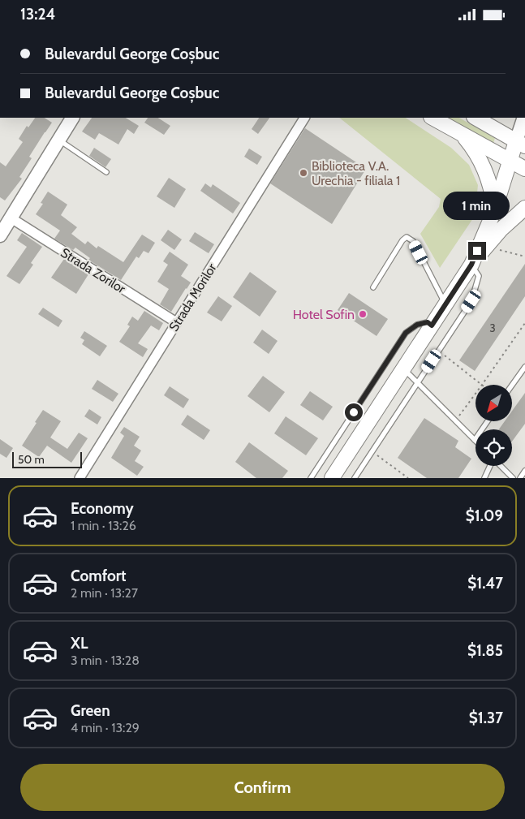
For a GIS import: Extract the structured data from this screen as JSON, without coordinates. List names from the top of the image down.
{
  "streets": {
    "street": ["Strada Zorilor", "Strada Morilor"]
  },
  "crossings": [
    ["Strada Zorilor", "Strada Morilor"]
  ],
  "places": ["Biblioteca V.A. Urechia - filiala 1", "Hotel Sofin"],
  "house_numbers": ["3"],
  "scale_bar": "50 m",
  "north": "bottom left",
  "page": {
    "status": "13:24",
    "banner": ["Bulevardul George Coșbuc", "Bulevardul George Coșbuc"],
    "bubble": "1 min",
    "scale": "50 m",
    "list": [
      {
        "name": "Economy",
        "note": "1 min · 13:26",
        "value": "$1.09"
      },
      {
        "name": "Comfort",
        "note": "2 min · 13:27",
        "value": "$1.47"
      },
      {
        "name": "XL",
        "note": "3 min · 13:28",
        "value": "$1.85"
      },
      {
        "name": "Green",
        "note": "4 min · 13:29",
        "value": "$1.37"
      }
    ],
    "buttons": "Confirm"
  }
}
